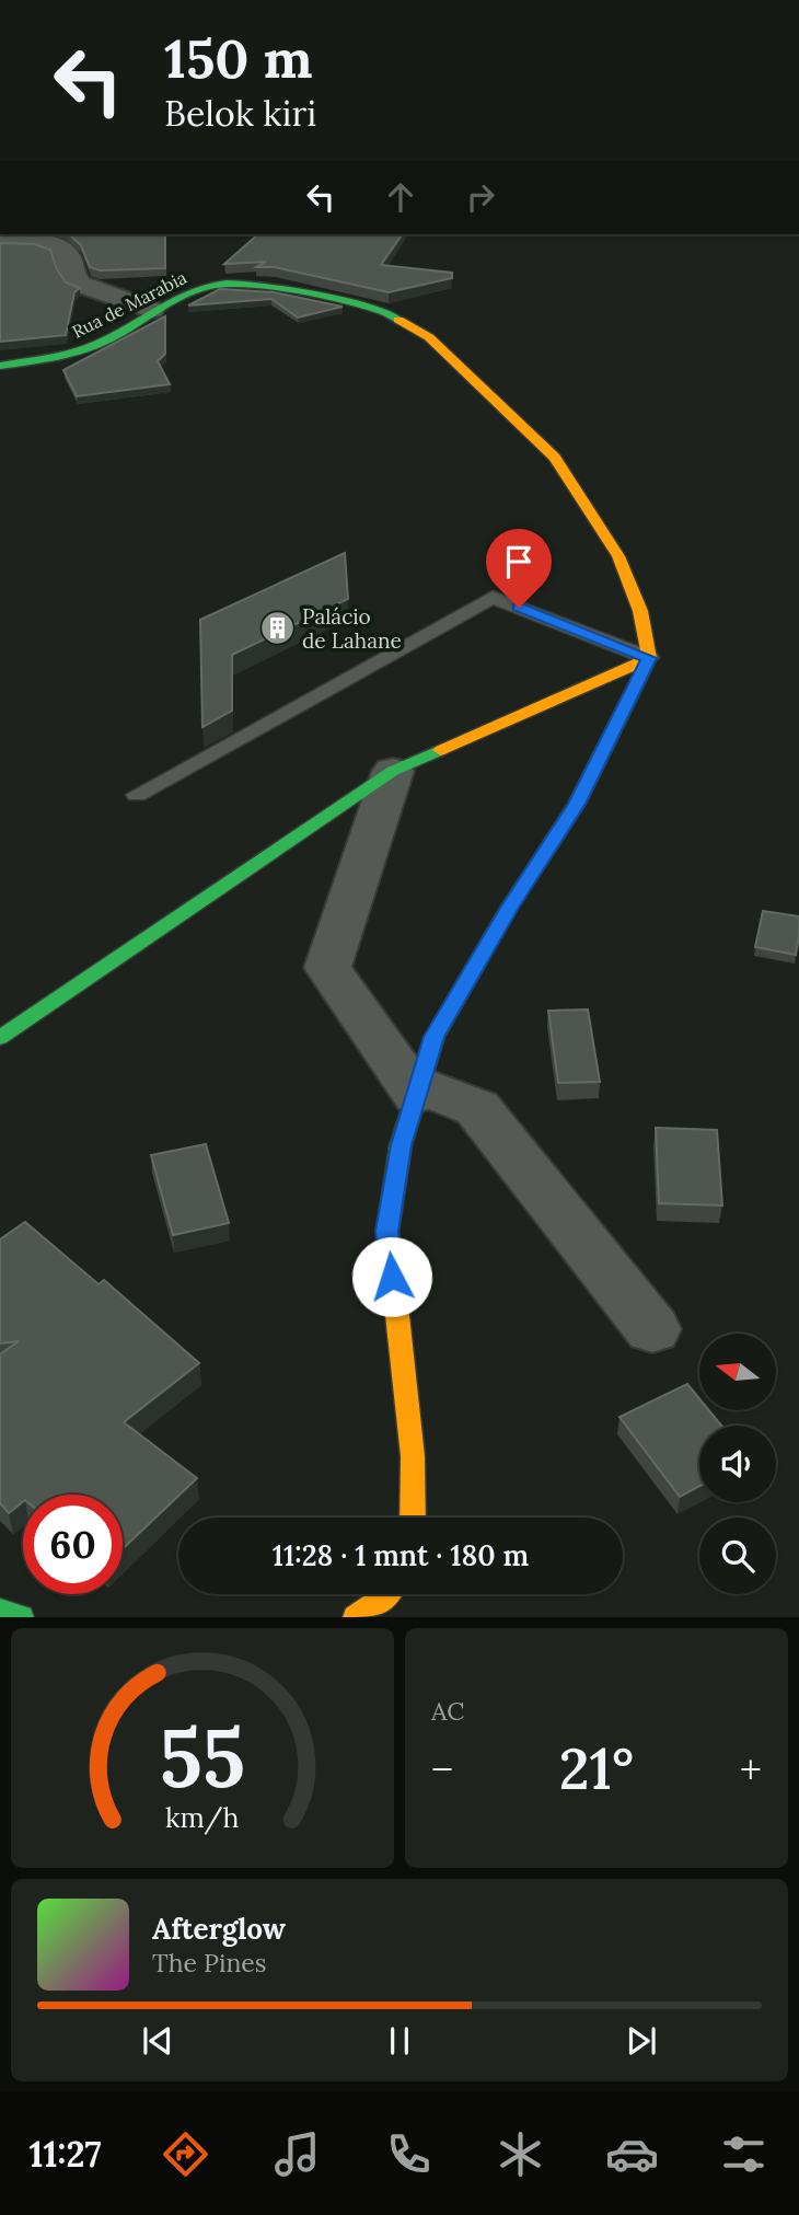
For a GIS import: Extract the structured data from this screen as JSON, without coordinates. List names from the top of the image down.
{
  "streets": {
    "main road": ["Rua de Marabia"]
  },
  "places": {
    "building": ["Palácio de Lahane"]
  },
  "north": "left",
  "page": {
    "turn": ["150 m", "Belok kiri"],
    "limit": "60",
    "trip": "11:28 · 1 mnt · 180 m",
    "tile": "AC",
    "heat": ["−", "21°", "+"],
    "song": ["Afterglow", "The Pines"],
    "tabs": "11:27",
    "gauge": ["55", "km/h"]
  }
}
